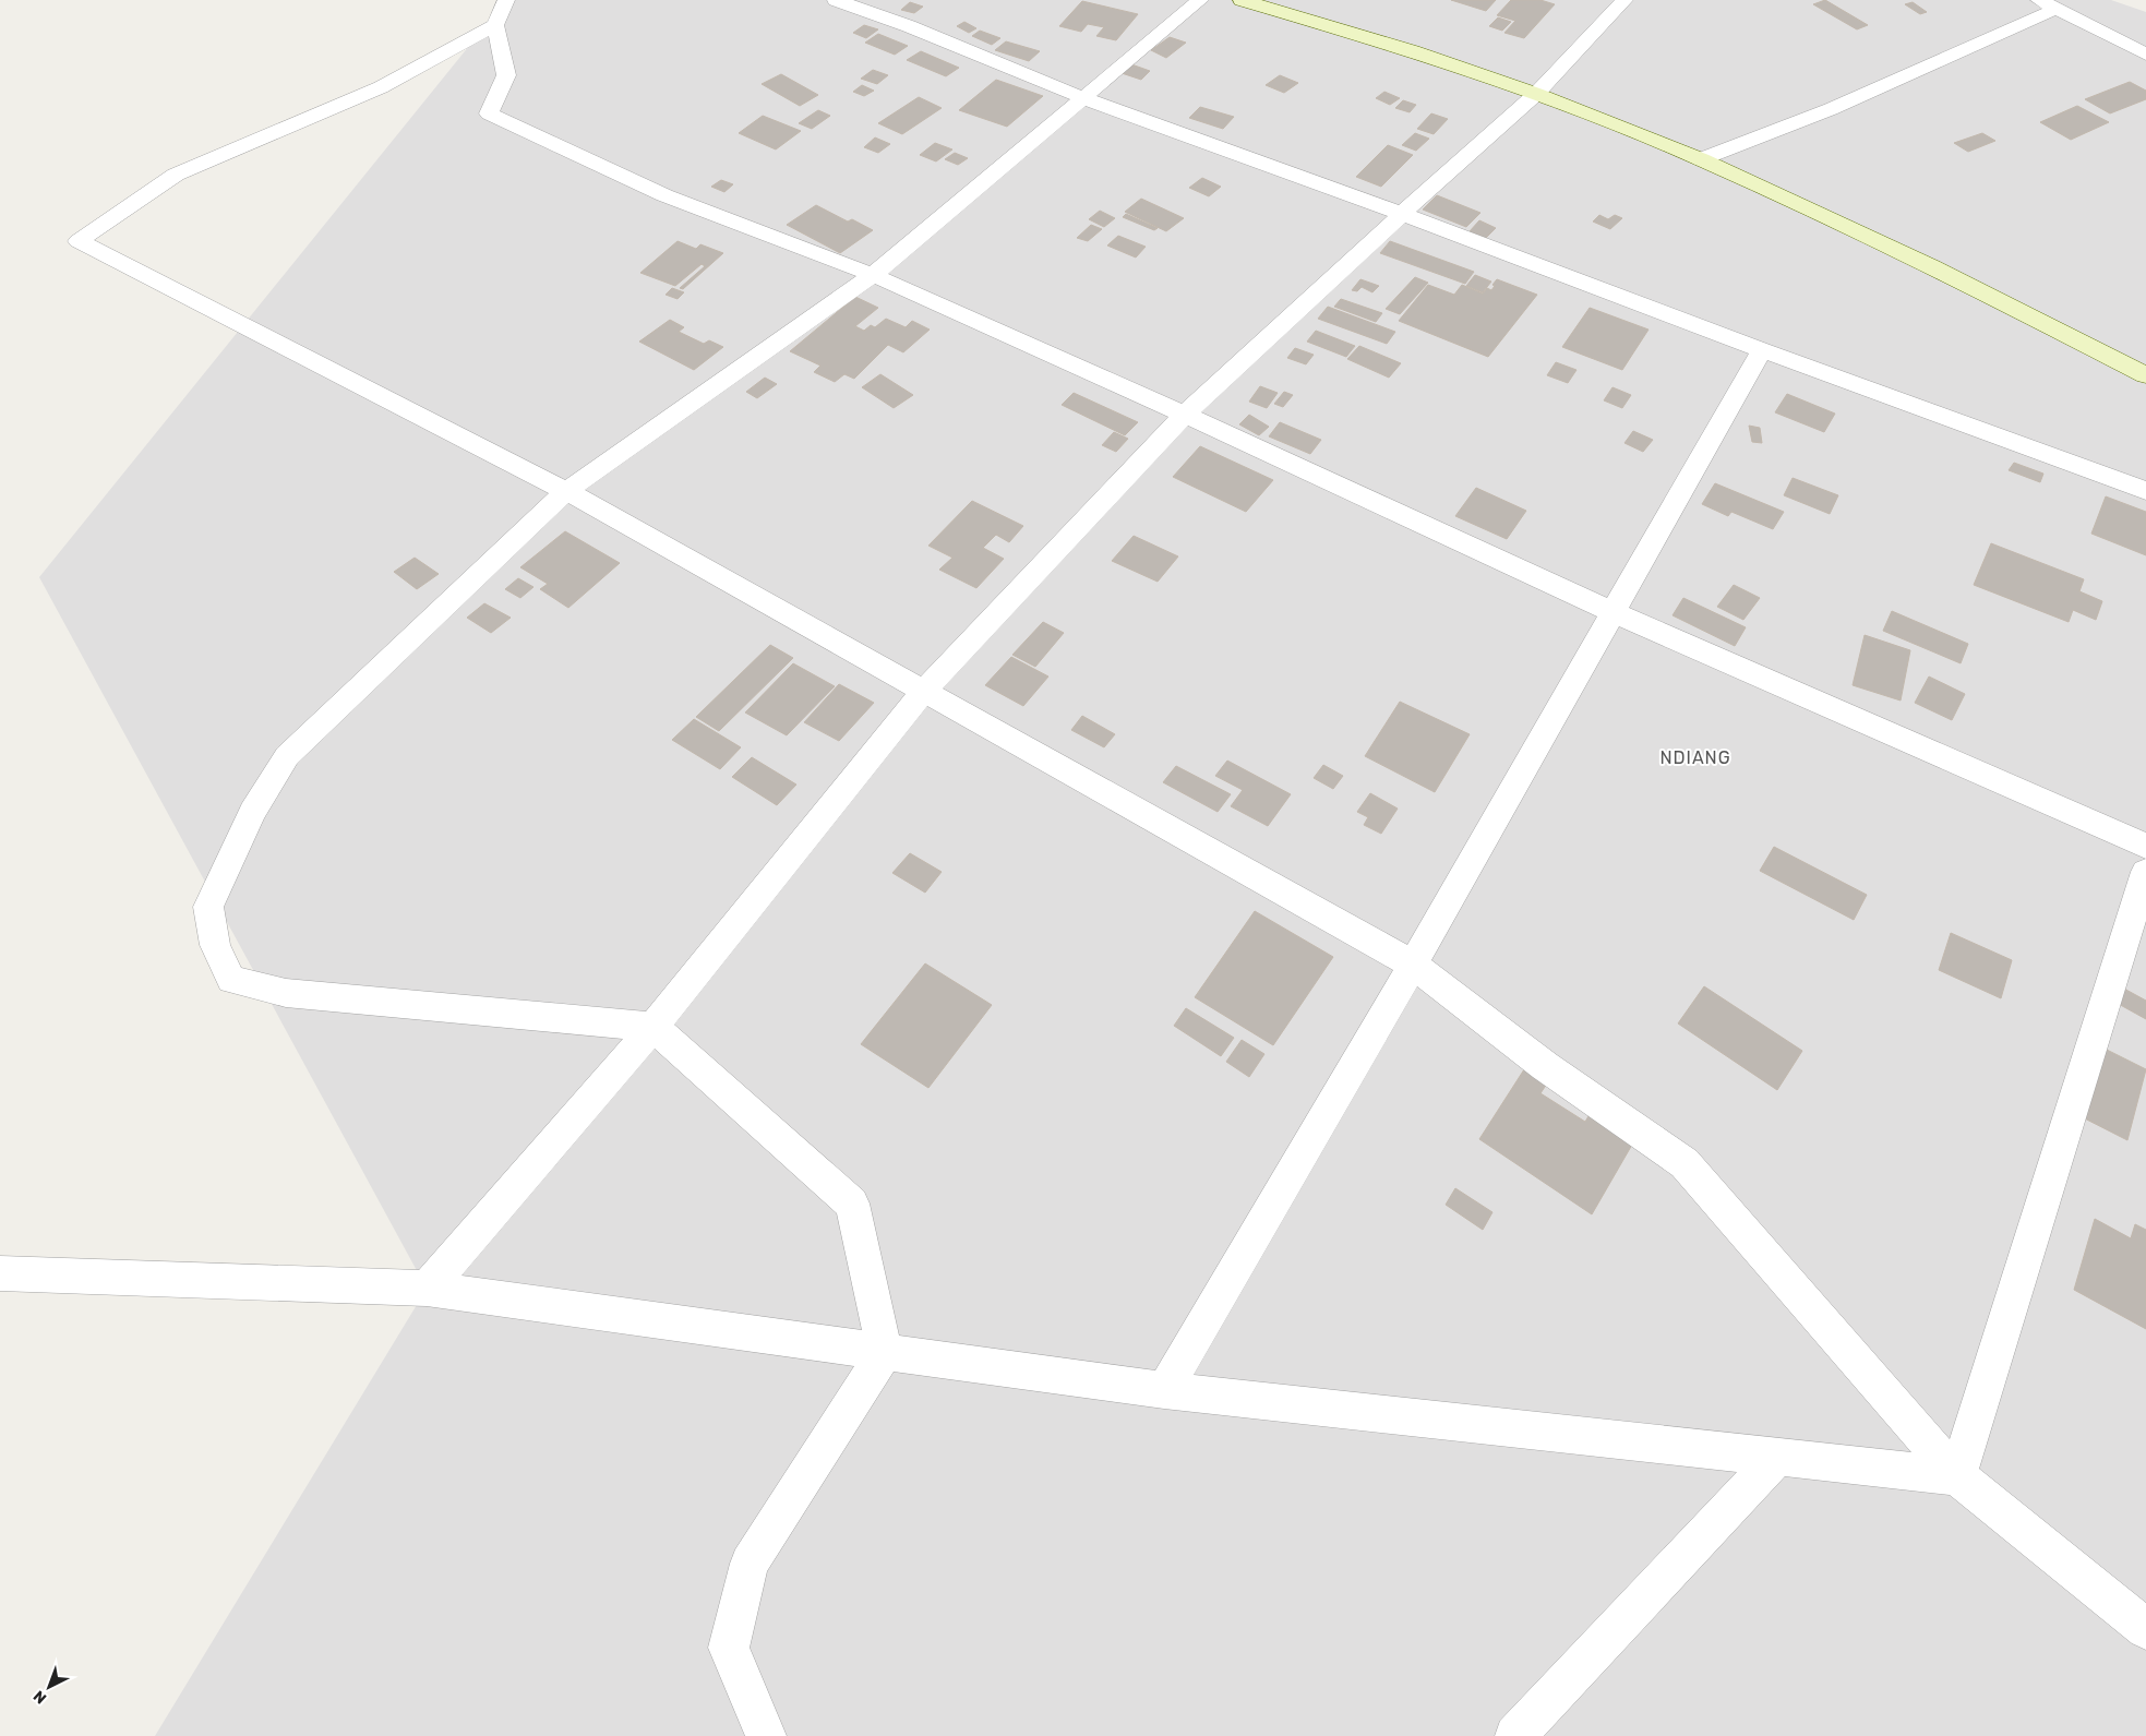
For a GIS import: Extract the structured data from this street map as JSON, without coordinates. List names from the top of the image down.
{
  "districts": ["NDIANG"],
  "north": "bottom left"
}
